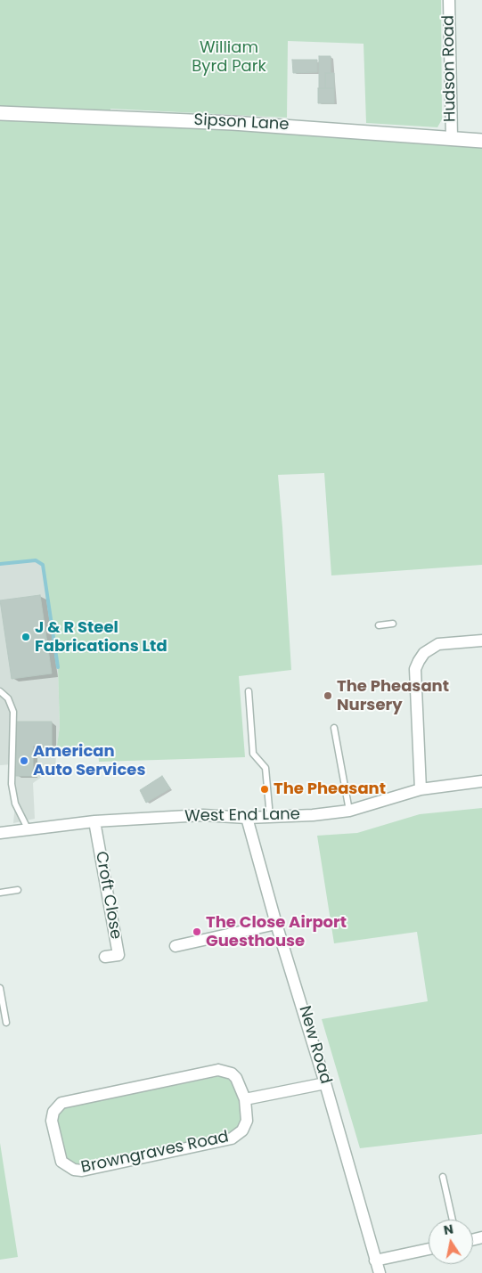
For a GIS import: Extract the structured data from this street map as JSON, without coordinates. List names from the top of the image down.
{
  "streets": {
    "street": [
      "Hudson Road",
      "Sipson Lane",
      "West End Lane",
      "Croft Close",
      "New Road",
      "Browngraves Road"
    ]
  },
  "crossings": [
    ["Hudson Road", "Sipson Lane"],
    ["West End Lane", "Croft Close"],
    ["West End Lane", "New Road"]
  ],
  "parks": ["William Byrd Park"],
  "places": [
    "J & R Steel Fabrications Ltd",
    "The Pheasant Nursery",
    "American Auto Services",
    "The Pheasant",
    "The Close Airport Guesthouse"
  ],
  "north": "top"
}
